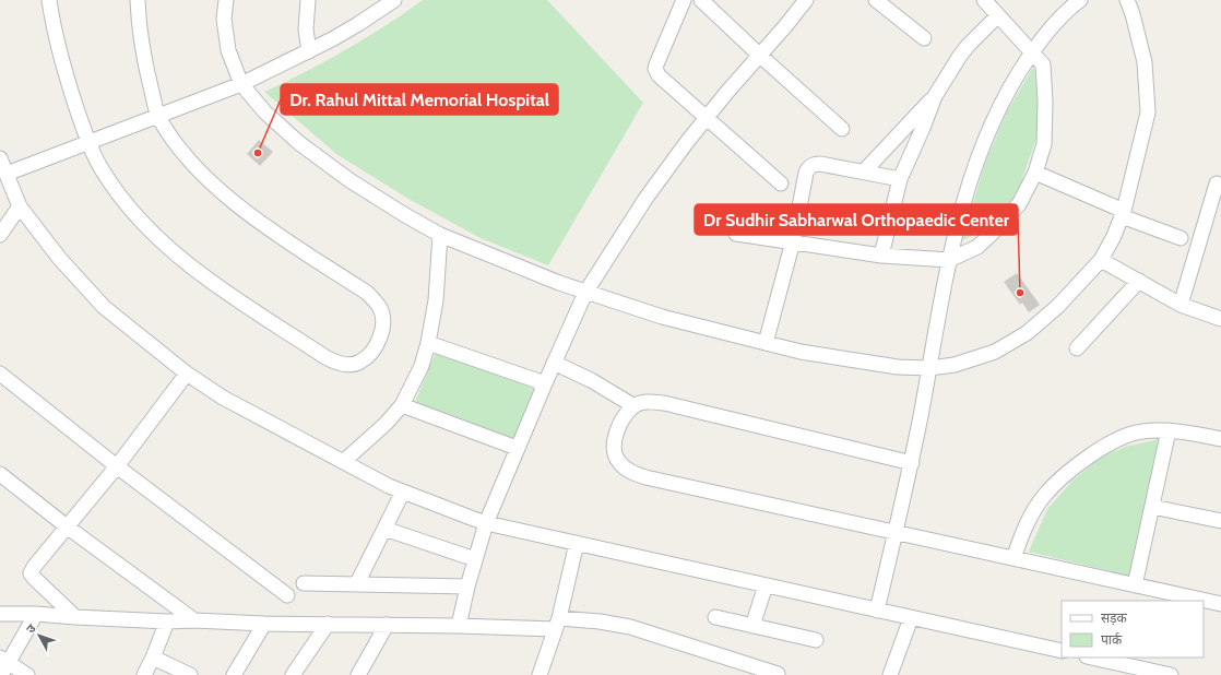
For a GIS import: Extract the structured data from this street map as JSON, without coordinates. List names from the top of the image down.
{
  "places": ["Dr. Rahul Mittal Memorial Hospital", "Dr Sudhir Sabharwal Orthopaedic Center"],
  "legend": ["सड़क", "पार्क"],
  "north": "top left"
}
